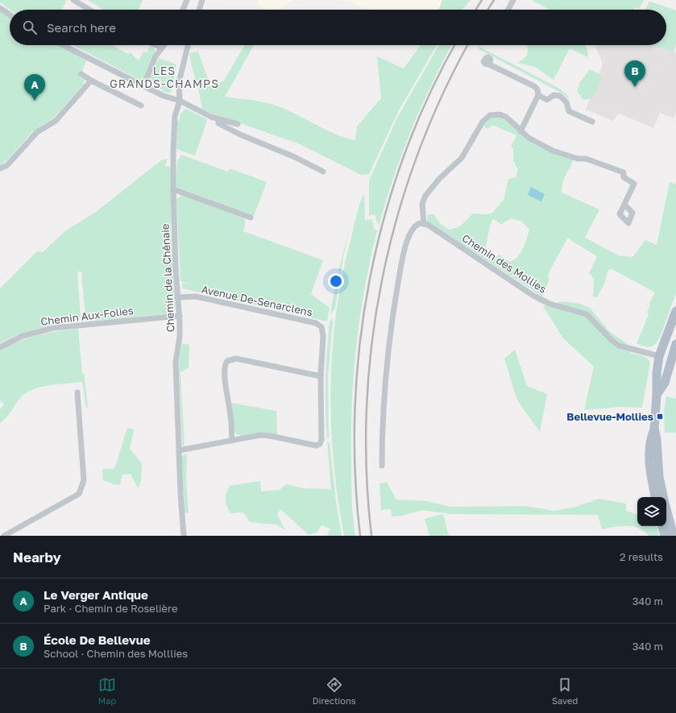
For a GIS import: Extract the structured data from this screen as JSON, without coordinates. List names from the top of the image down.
{
  "streets": {
    "street": [
      "Chemin des Mollies",
      "Chemin de la Chênaie",
      "Avenue De-Senarclens",
      "Chemin Aux-Folies"
    ]
  },
  "crossings": [
    ["Chemin de la Chênaie", "Avenue De-Senarclens"],
    ["Chemin de la Chênaie", "Chemin Aux-Folies"]
  ],
  "districts": ["LES GRANDS-CHAMPS"],
  "places": {
    "transit": ["Bellevue-Mollies"]
  },
  "page": {
    "search": "Search here",
    "pins": ["B", "A"],
    "heading": ["Nearby", "2 results"],
    "list": [
      {
        "mark": "A",
        "name": "Le Verger Antique",
        "note": "Park · Chemin de Roselière",
        "value": "340 m"
      },
      {
        "mark": "B",
        "name": "École De Bellevue",
        "note": "School · Chemin des Molllies",
        "value": "340 m"
      }
    ],
    "nav": ["Map", "Directions", "Saved"]
  }
}
